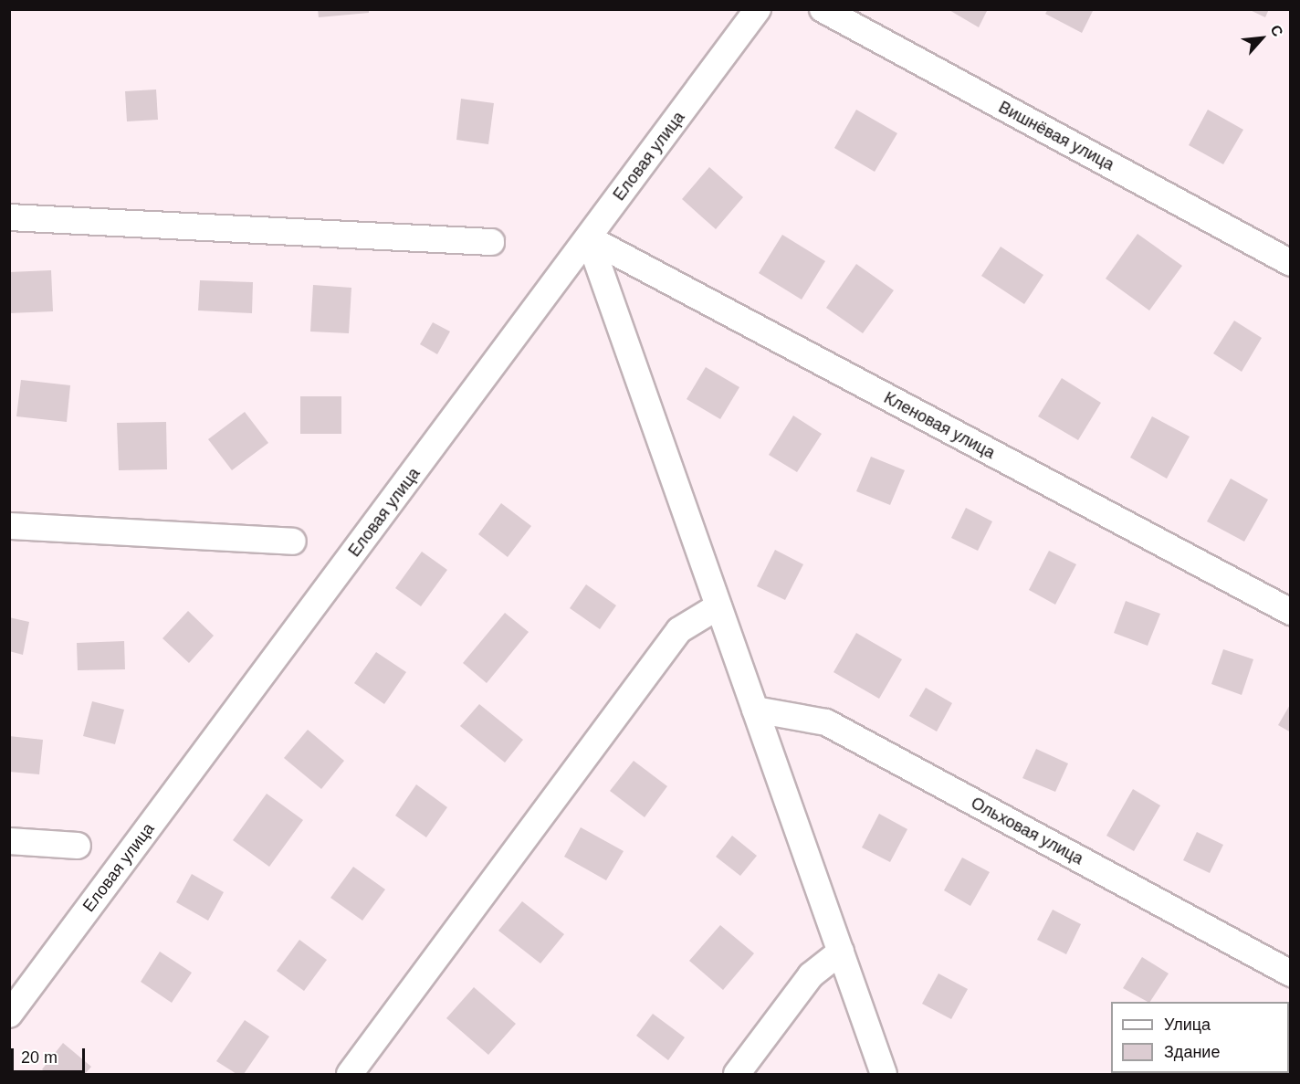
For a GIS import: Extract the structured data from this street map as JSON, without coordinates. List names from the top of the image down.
{
  "streets": {
    "street": [
      "Вишнёвая улица",
      "Еловая улица",
      "Кленовая улица",
      "Ольховая улица"
    ]
  },
  "crossings": [
    ["Еловая улица", "Кленовая улица"]
  ],
  "legend": ["Улица", "Здание"],
  "scale_bar": "20 m",
  "north": "top right"
}
